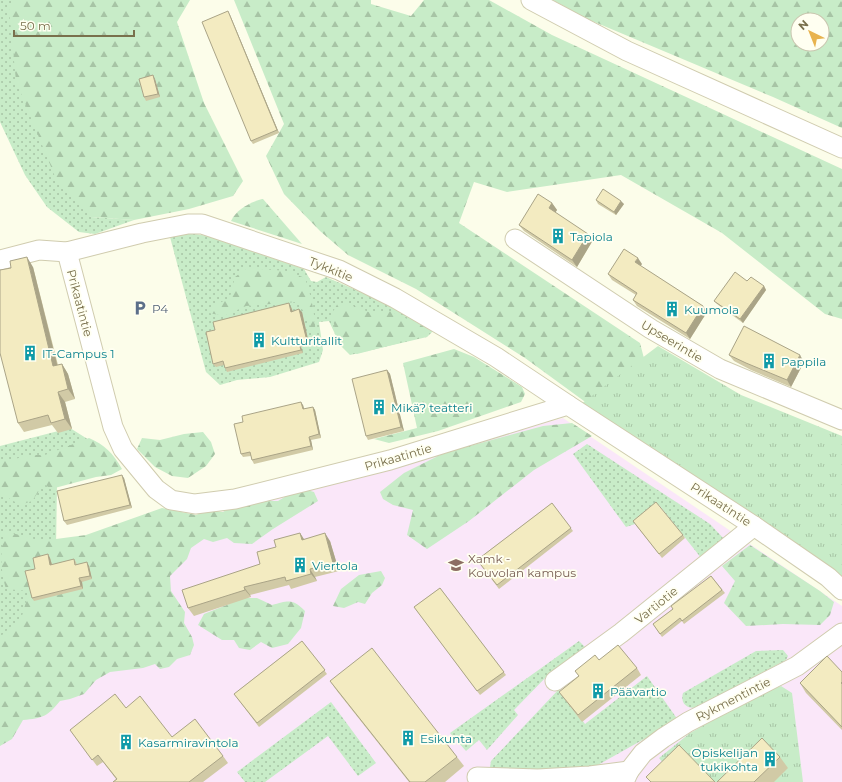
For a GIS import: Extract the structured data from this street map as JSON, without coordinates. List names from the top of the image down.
{
  "streets": {
    "street": [
      "Tykkitie",
      "Prikaatintie",
      "Upseerintie",
      "Vartiotie",
      "Rykmentintie"
    ]
  },
  "crossings": [
    ["Tykkitie", "Prikaatintie"],
    ["Prikaatintie", "Vartiotie"]
  ],
  "places": {
    "building": [
      "Tapiola",
      "Kuumola",
      "Kultturitallit",
      "IT-Campus 1",
      "Pappila",
      "Mikä? teatteri",
      "Viertola",
      "Päävartio",
      "Esikunta",
      "Kasarmiravintola",
      "Opiskelijan tukikohta"
    ],
    "parking": ["P4"],
    "school or university": ["Xamk - Kouvolan kampus"]
  },
  "scale_bar": "50 m",
  "north": "top left"
}
